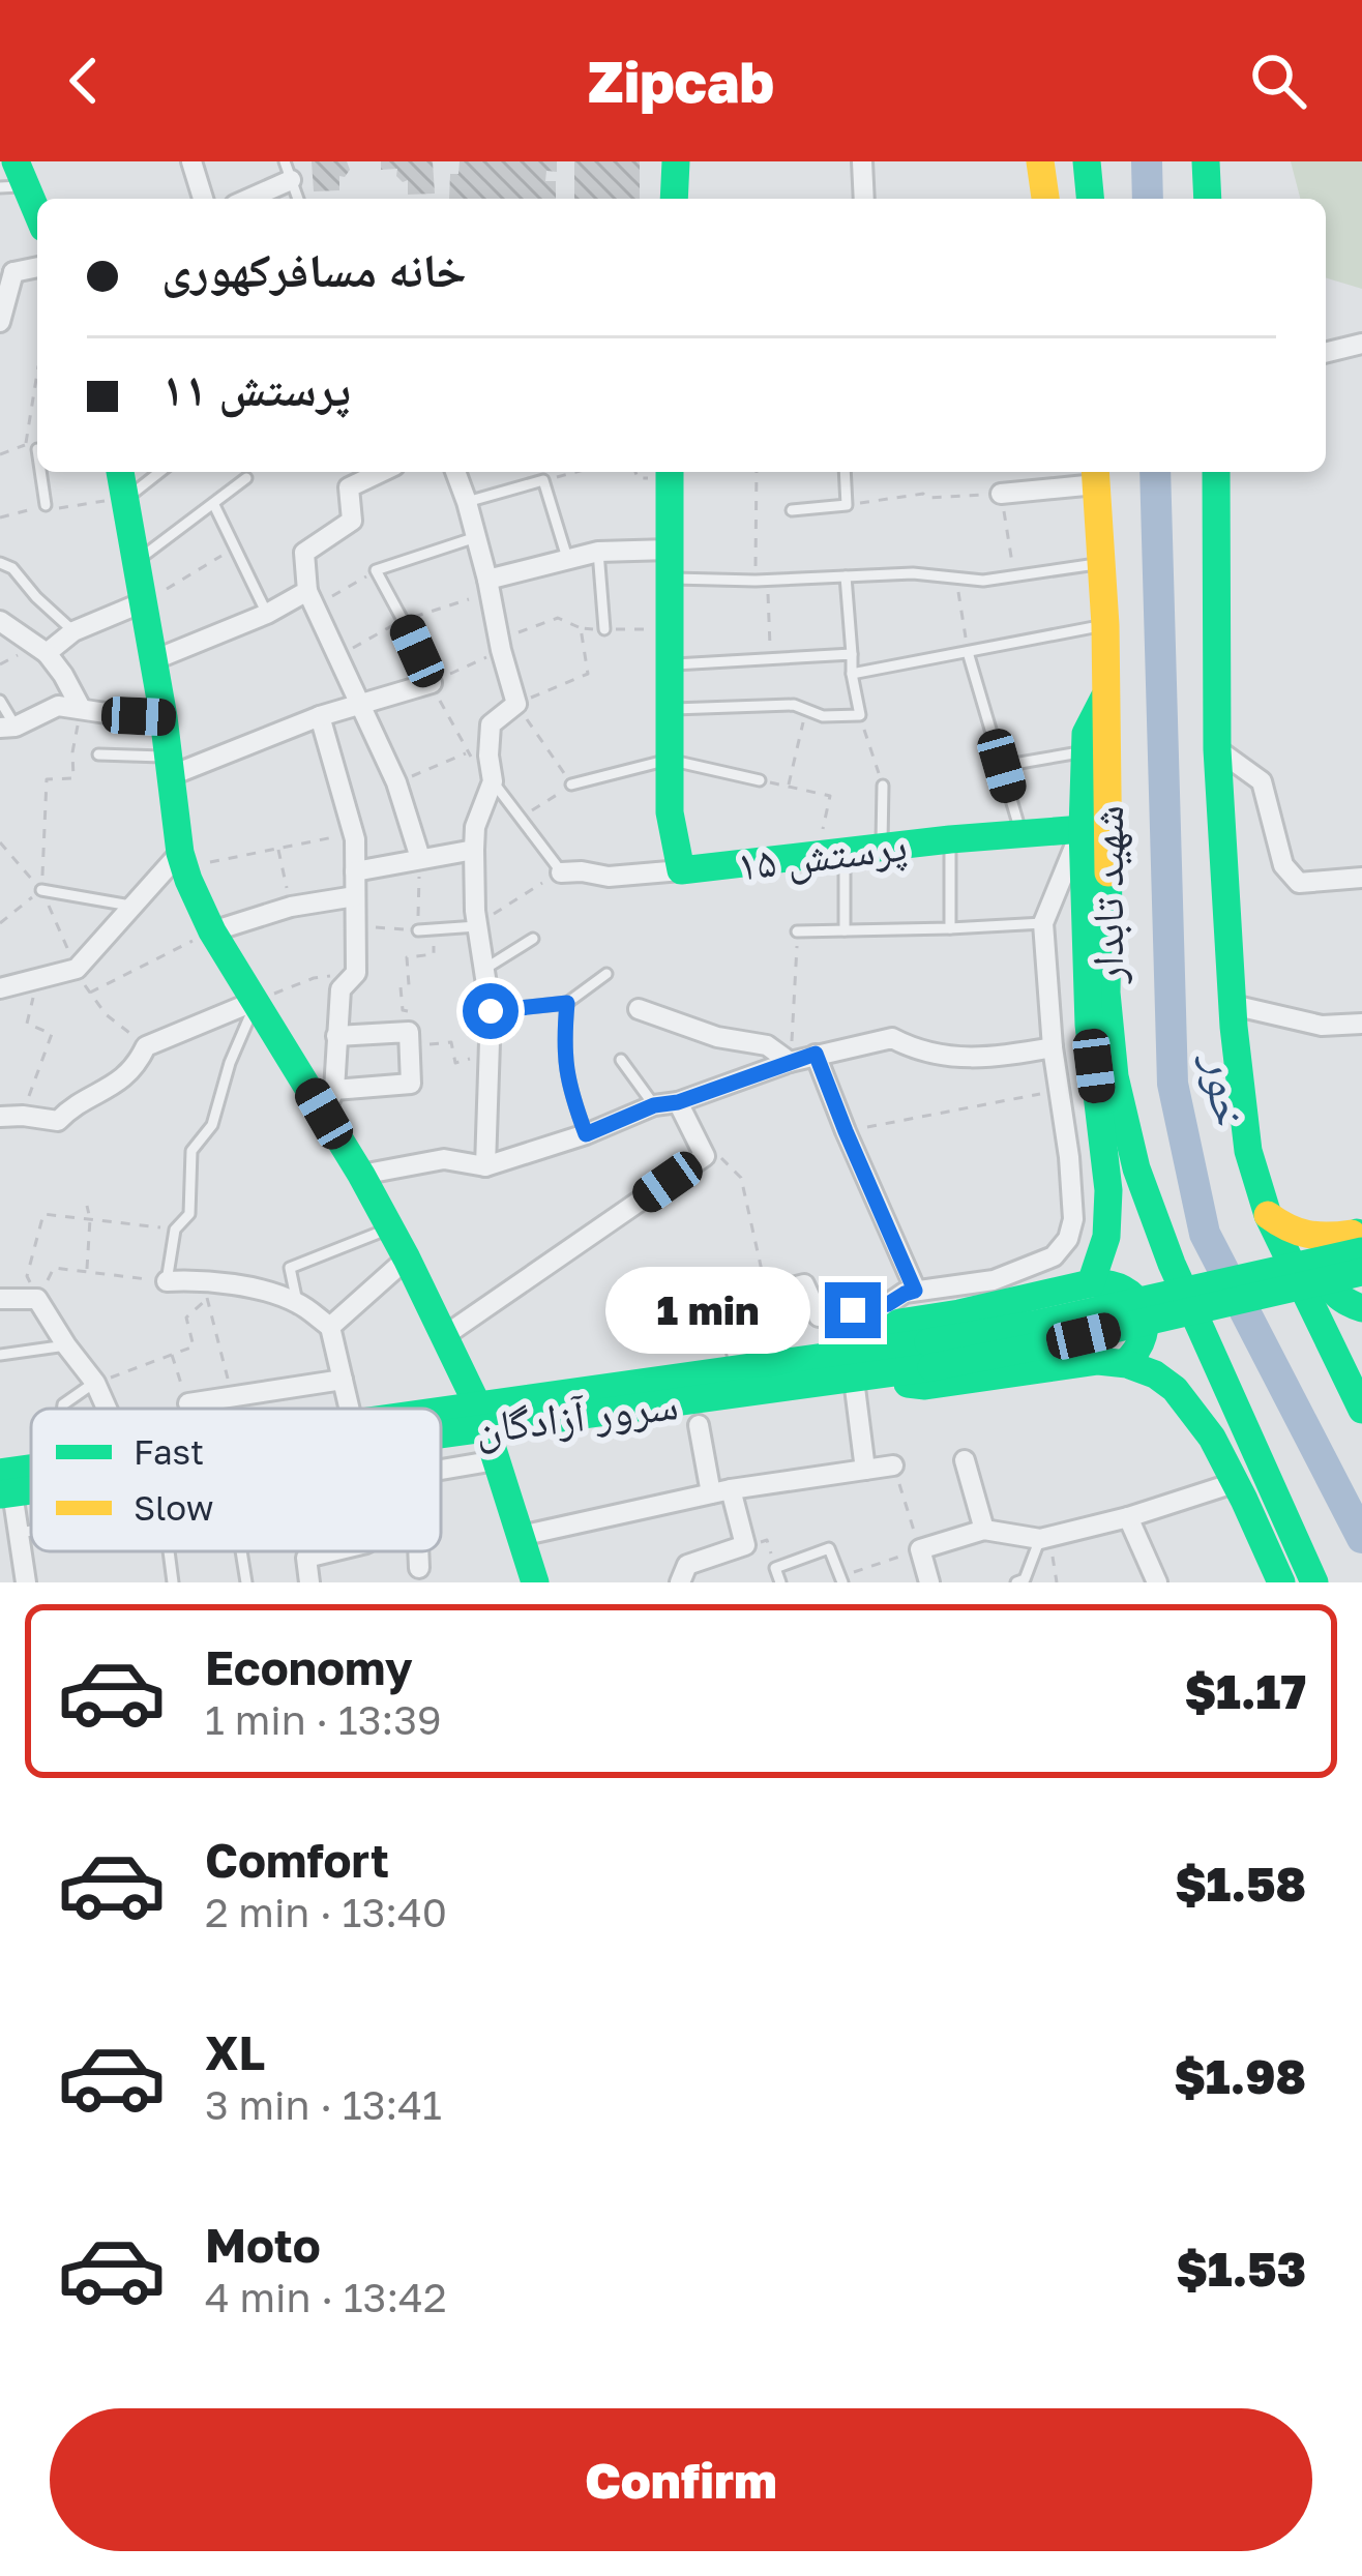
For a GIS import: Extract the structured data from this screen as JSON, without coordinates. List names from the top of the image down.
{
  "streets": {
    "main road": ["پرستش ۱۵", "شهید تابدار", "سرور آزادگان"]
  },
  "water": ["خور"],
  "legend": ["Fast", "Slow"],
  "page": {
    "header": "Zipcab",
    "banner": ["خانه مسافرکهوری", "پرستش ۱۱"],
    "bubble": "1 min",
    "list": [
      {
        "name": "Economy",
        "note": "1 min · 13:39",
        "value": "$1.17"
      },
      {
        "name": "Comfort",
        "note": "2 min · 13:40",
        "value": "$1.58"
      },
      {
        "name": "XL",
        "note": "3 min · 13:41",
        "value": "$1.98"
      },
      {
        "name": "Moto",
        "note": "4 min · 13:42",
        "value": "$1.53"
      }
    ],
    "buttons": "Confirm"
  }
}
